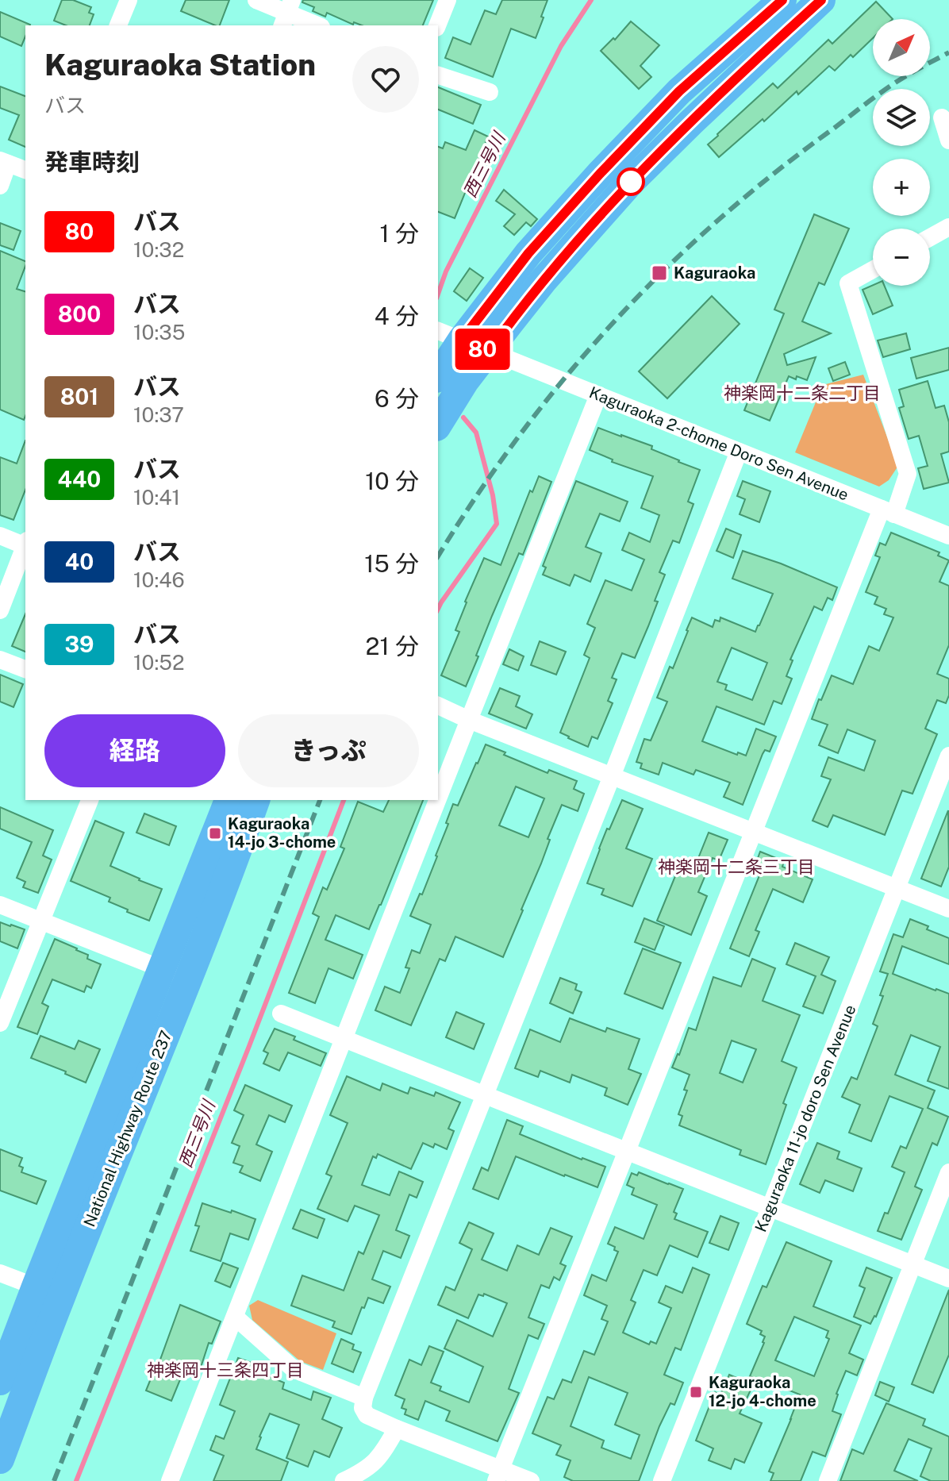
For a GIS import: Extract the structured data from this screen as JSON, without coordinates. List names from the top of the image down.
{
  "streets": {
    "highway": ["National Highway Route 237"],
    "street": ["Kaguraoka 2-chome Doro Sen Avenue", "Kaguraoka 11-jo doro Sen Avenue"]
  },
  "districts": ["神楽岡十二条二丁目", "神楽岡十二条三丁目", "神楽岡十三条四丁目"],
  "water": ["西三号川"],
  "places": {
    "transit": ["Kaguraoka", "Kaguraoka 14-jo 3-chome", "Kaguraoka 12-jo 4-chome"]
  },
  "lines": ["bus line 80"],
  "north": "top right",
  "page": {
    "on_map": "80",
    "map_buttons": ["+", "−"],
    "heading": [
      ["Kaguraoka Station", "バス"],
      "発車時刻"
    ],
    "list": [
      {
        "mark": "80",
        "name": "バス",
        "note": "10:32",
        "value": "1 分"
      },
      {
        "mark": "800",
        "name": "バス",
        "note": "10:35",
        "value": "4 分"
      },
      {
        "mark": "801",
        "name": "バス",
        "note": "10:37",
        "value": "6 分"
      },
      {
        "mark": "440",
        "name": "バス",
        "note": "10:41",
        "value": "10 分"
      },
      {
        "mark": "40",
        "name": "バス",
        "note": "10:46",
        "value": "15 分"
      },
      {
        "mark": "39",
        "name": "バス",
        "note": "10:52",
        "value": "21 分"
      }
    ],
    "buttons": ["経路", "きっぷ"]
  }
}
